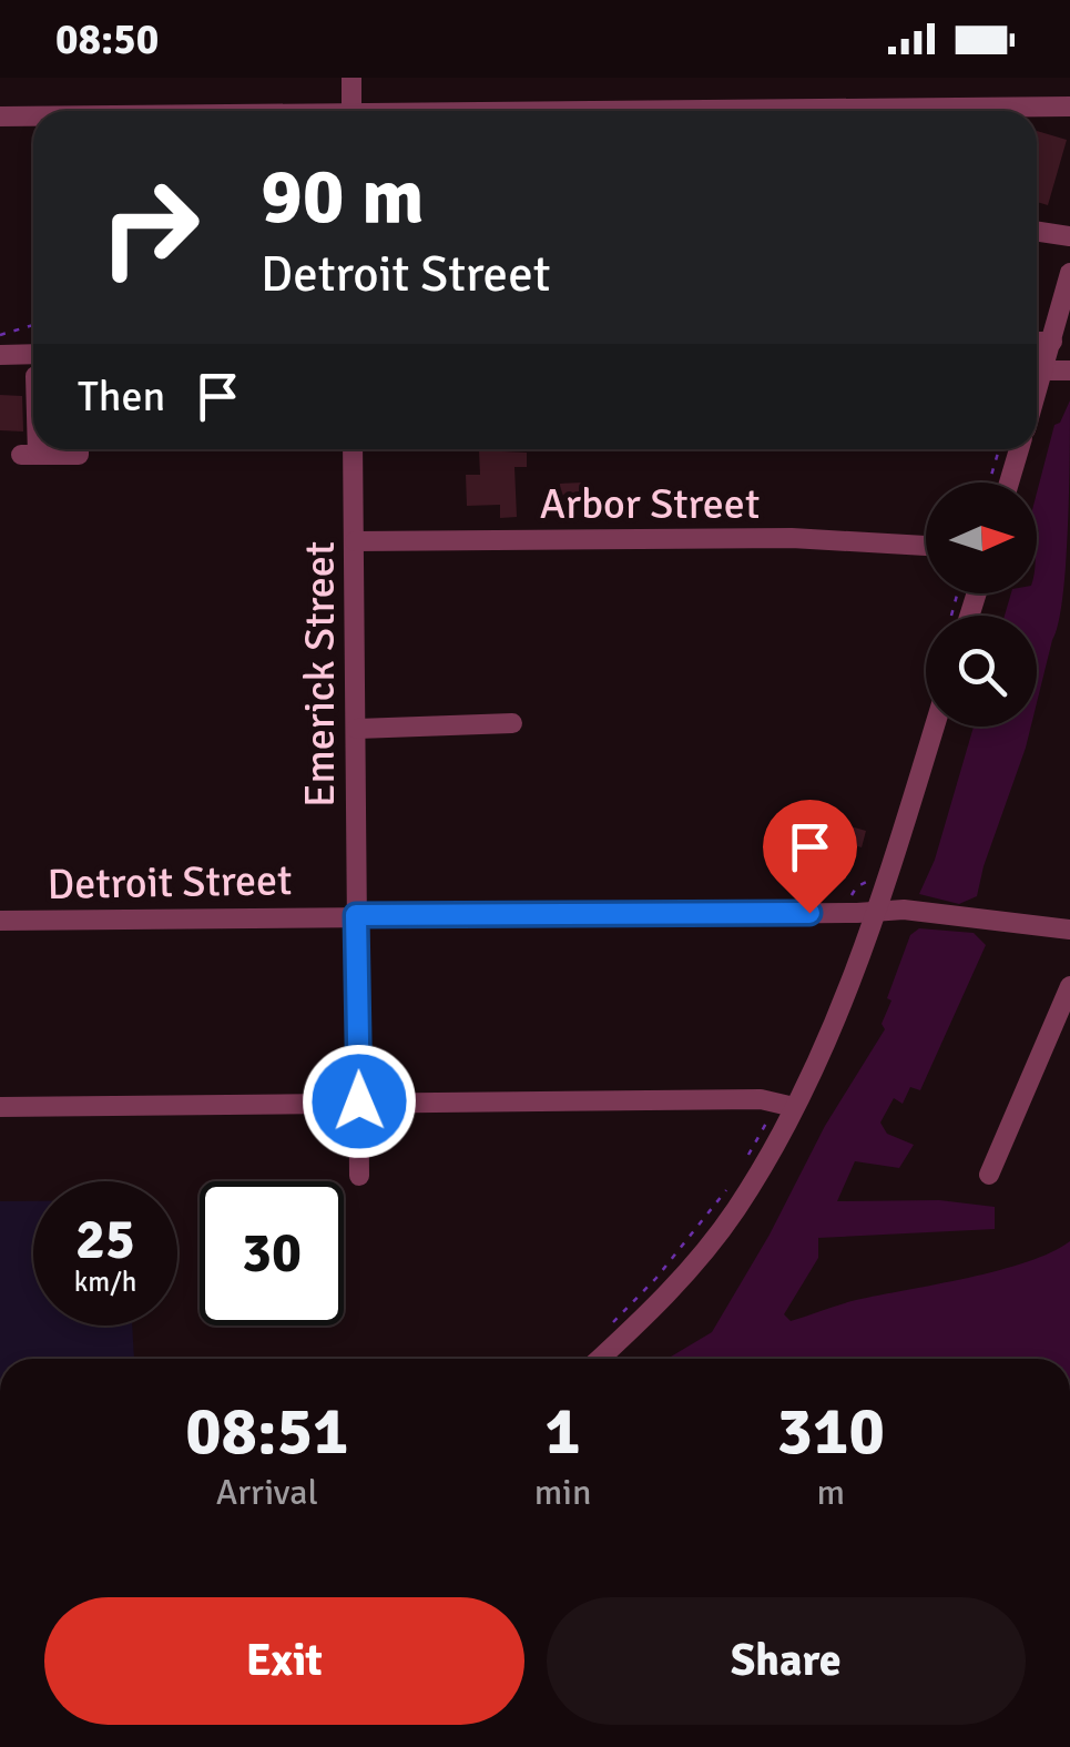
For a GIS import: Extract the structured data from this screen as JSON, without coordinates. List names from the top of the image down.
{
  "streets": {
    "street": ["Arbor Street", "Emerick Street", "Detroit Street"]
  },
  "crossings": [
    ["Arbor Street", "Emerick Street"],
    ["Emerick Street", "Detroit Street"]
  ],
  "north": "right",
  "page": {
    "status": "08:50",
    "turn": ["90 m", "Detroit Street"],
    "then": "Then",
    "speed": "25 km/h",
    "limit": "30",
    "eta": [
      "08:51",
      "Arrival",
      "1",
      "min",
      "310",
      "m"
    ],
    "buttons": ["Exit", "Share"]
  }
}
